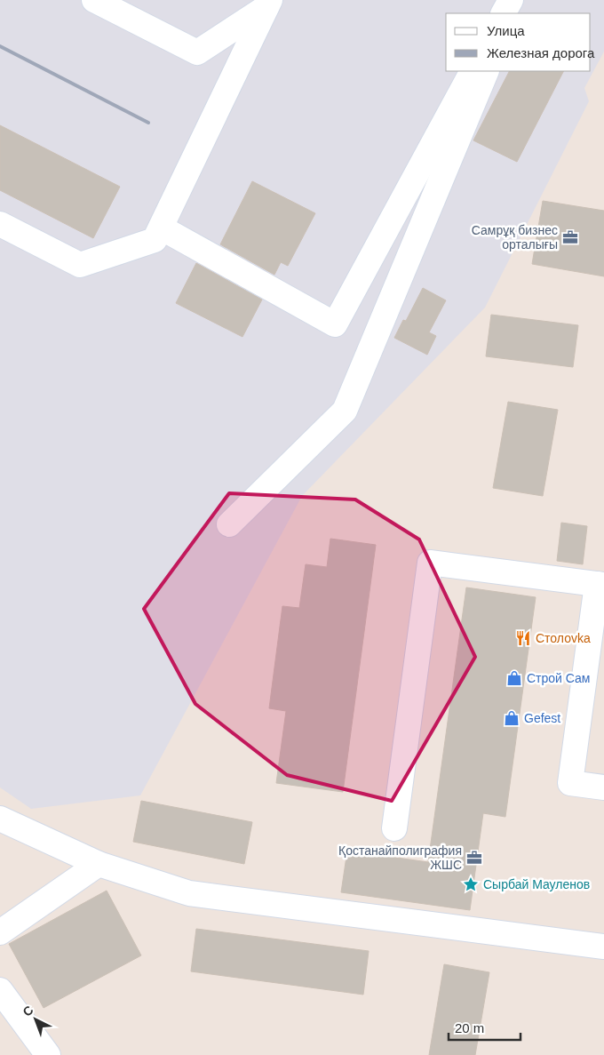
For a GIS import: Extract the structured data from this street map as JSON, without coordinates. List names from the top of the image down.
{
  "places": {
    "office": ["Самрұқ бизнес орталығы", "Қостанайполиграфия ЖШС"],
    "restaurant": ["Столоvka"],
    "shop": ["Строй Сам", "Gefest"],
    "place": ["Сырбай Мауленов"]
  },
  "legend": ["Улица", "Железная дорога"],
  "scale_bar": "20 m",
  "north": "top left"
}
